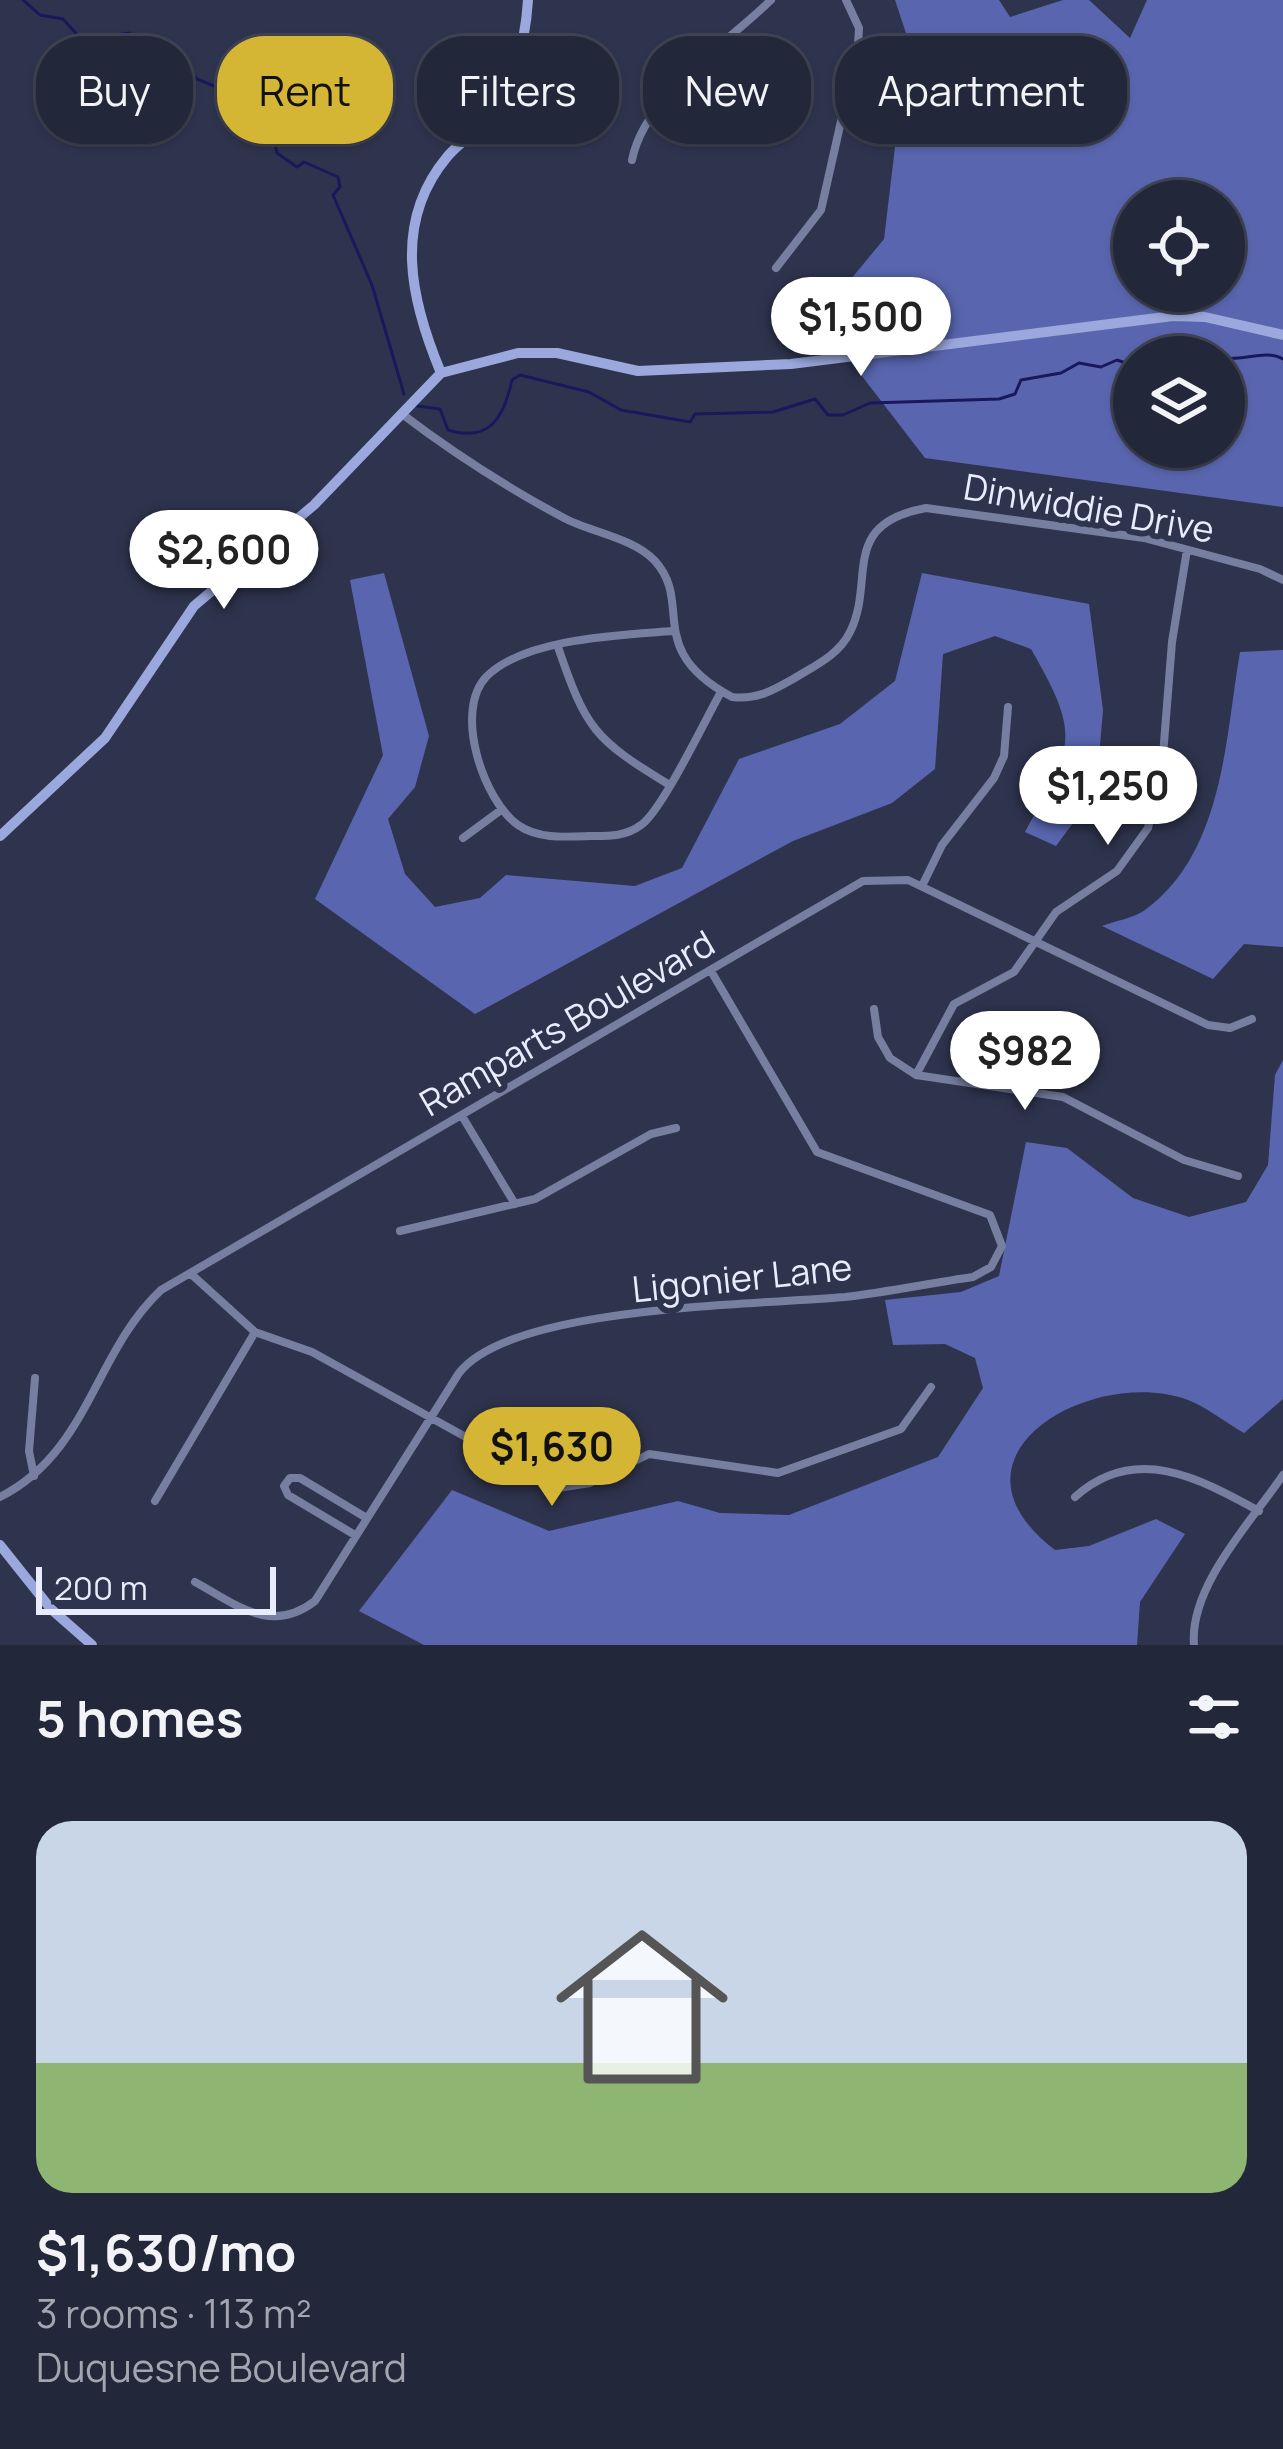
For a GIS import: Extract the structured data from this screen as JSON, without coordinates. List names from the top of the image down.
{
  "streets": {
    "street": ["Dinwiddie Drive", "Ramparts Boulevard", "Ligonier Lane"]
  },
  "crossings": [
    ["Ramparts Boulevard", "Ligonier Lane"]
  ],
  "scale_bar": "200 m",
  "page": {
    "chip": [
      "Buy",
      "Rent",
      "Filters",
      "New",
      "Apartment"
    ],
    "price": [
      "$1,500",
      "$2,600",
      "$1,250",
      "$982",
      "$1,630"
    ],
    "scale": "200 m",
    "heading": "5 homes",
    "list": [
      {
        "name": "$1,630/mo",
        "note": "3 rooms · 113 m² · Duquesne Boulevard"
      }
    ]
  }
}
